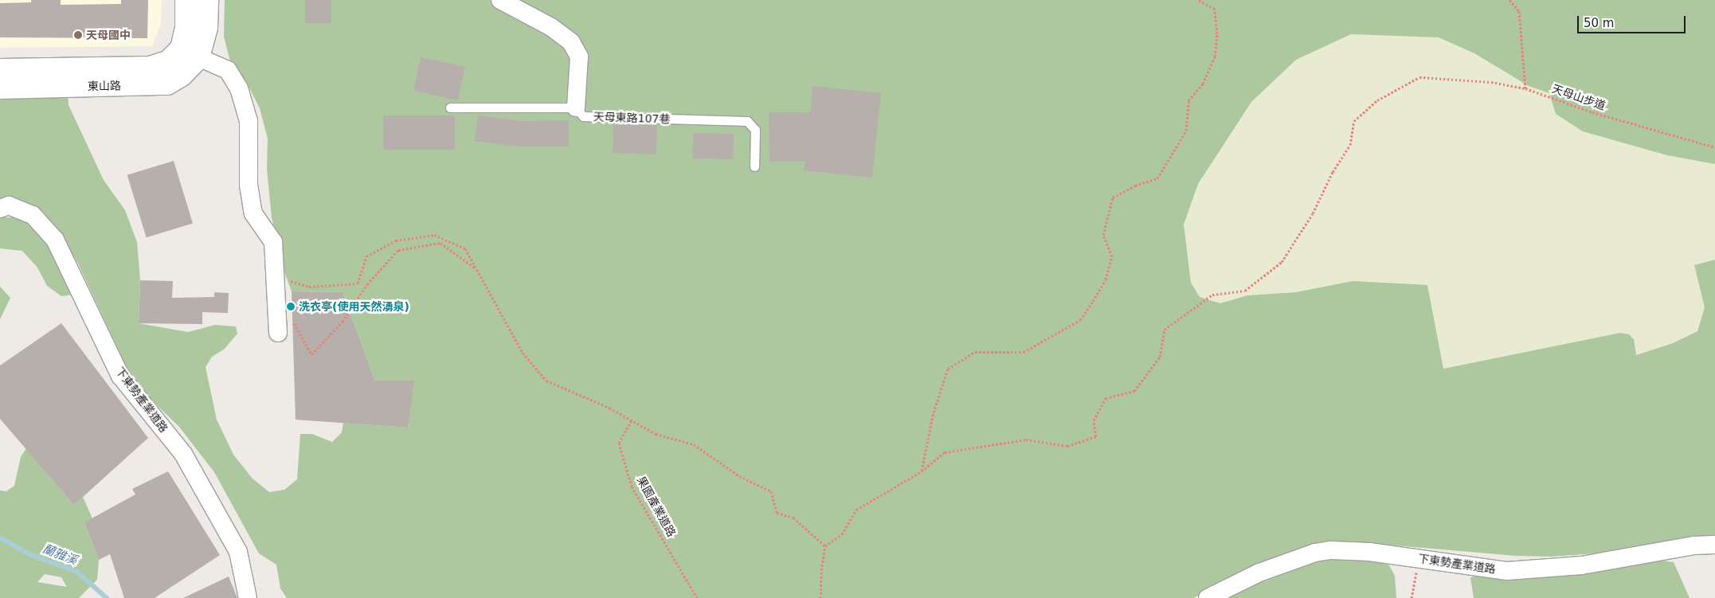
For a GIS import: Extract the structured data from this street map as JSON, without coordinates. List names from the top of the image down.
{
  "streets": {
    "street": ["東山路", "下東勢產業道路"],
    "lane": ["天母東路107巷"],
    "path": ["天母山步道", "果園產業道路"]
  },
  "water": ["蘭雅溪"],
  "places": ["天母國中", "洗衣亭(使用天然湧泉)"],
  "scale_bar": "50 m"
}
